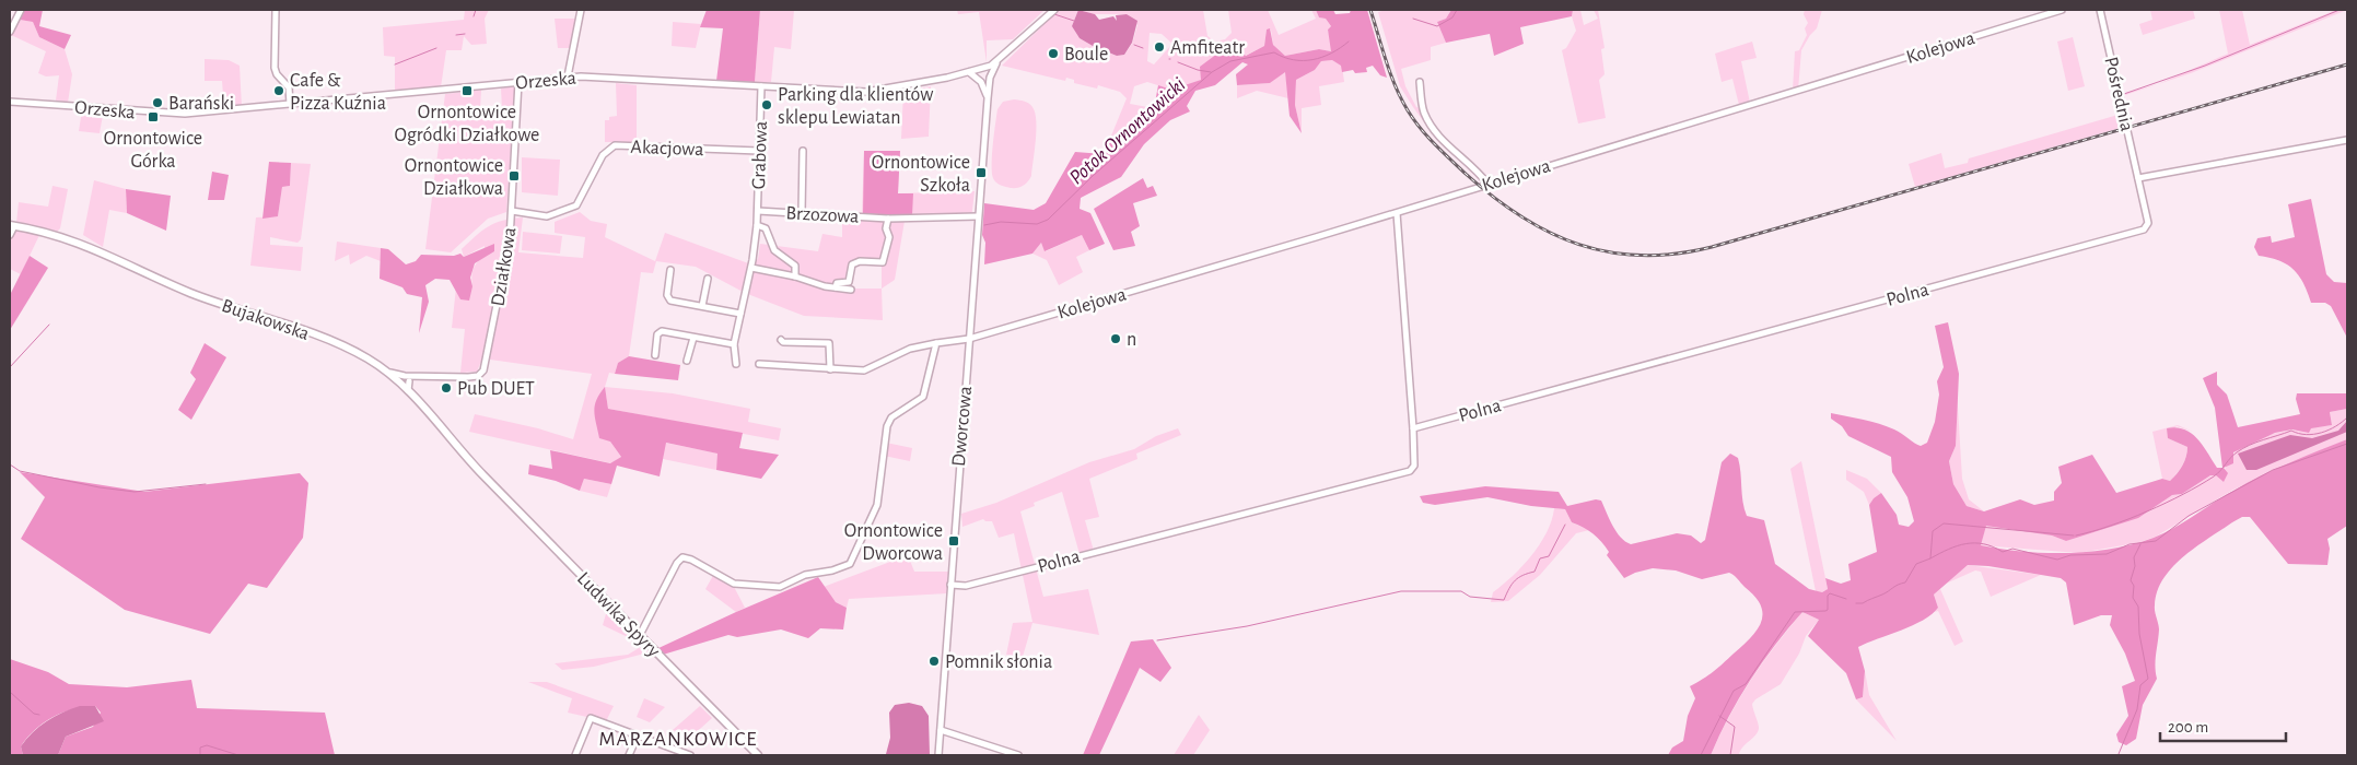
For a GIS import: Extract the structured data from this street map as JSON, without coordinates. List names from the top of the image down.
{
  "streets": {
    "main road": ["Bujakowska", "Ludwika Spyry"],
    "street": [
      "Kolejowa",
      "Orzeska",
      "Pośrednia",
      "Akacjowa",
      "Grabowa",
      "Brzozowa",
      "Działkowa",
      "Polna",
      "Dworcowa"
    ]
  },
  "crossings": [
    ["Kolejowa", "Polna"],
    ["Kolejowa", "Dworcowa"],
    ["Orzeska", "Grabowa"],
    ["Orzeska", "Działkowa"],
    ["Orzeska", "Dworcowa"],
    ["Pośrednia", "Polna"],
    ["Akacjowa", "Grabowa"],
    ["Akacjowa", "Działkowa"],
    ["Grabowa", "Brzozowa"],
    ["Brzozowa", "Dworcowa"],
    ["Działkowa", "Bujakowska"],
    ["Polna", "Dworcowa"],
    ["Bujakowska", "Ludwika Spyry"]
  ],
  "districts": ["MARZANKOWICE"],
  "water": ["Potok Ornontowicki"],
  "places": {
    "other": [
      "Amfiteatr",
      "Boule",
      "Cafe & Pizza Kuźnia",
      "Barański",
      "Parking dla klientów sklepu Lewiatan",
      "n",
      "Pub DUET",
      "Pomnik słonia"
    ],
    "transit": [
      "Ornontowice Ogródki Działkowe",
      "Ornontowice Górka",
      "Ornontowice Szkoła",
      "Ornontowice Działkowa",
      "Ornontowice Dworcowa"
    ]
  },
  "scale_bar": "200 m"
}
